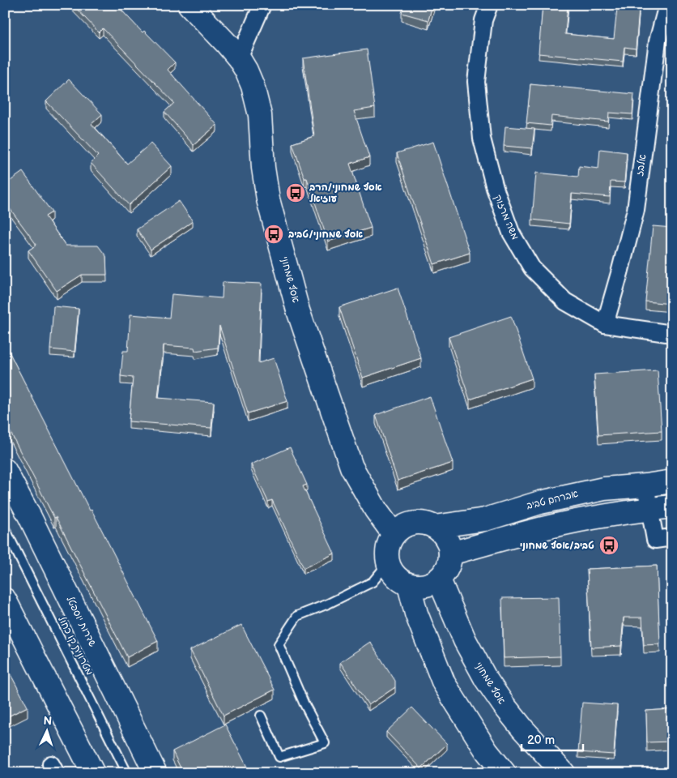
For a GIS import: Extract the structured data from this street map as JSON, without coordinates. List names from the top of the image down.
{
  "streets": {
    "street": [
      "אלבז",
      "משה מרזוק",
      "אסף שמחוני",
      "אברהם טביב",
      "שדרות יוספטל"
    ],
    "lane": ["מטרונית קו כחול"]
  },
  "crossings": [
    ["אלבז", "משה מרזוק"],
    ["אסף שמחוני", "אברהם טביב"]
  ],
  "places": {
    "bus stop": ["אסף שמחוני/הרב עוזיאל", "אסף שמחוני/טביב", "טביב/אסף שמחוני"]
  },
  "scale_bar": "20 m",
  "north": "top"
}
